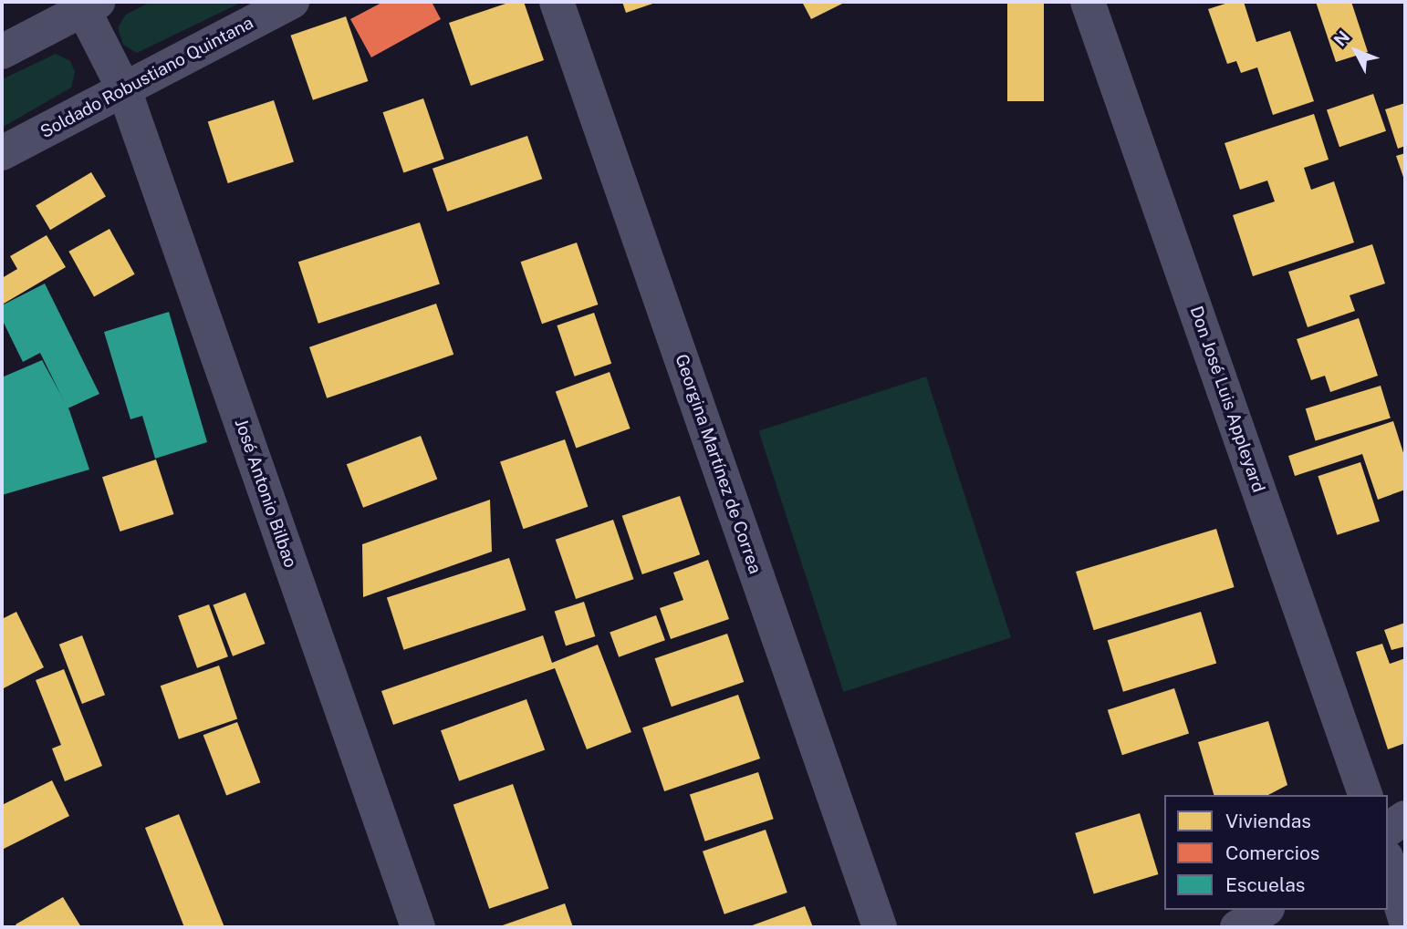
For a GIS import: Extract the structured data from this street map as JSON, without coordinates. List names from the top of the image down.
{
  "streets": {
    "street": [
      "Soldado Robustiano Quintana",
      "Don José Luis Appleyard",
      "Georgina Martínez de Correa",
      "José Antonio Bilbao"
    ]
  },
  "crossings": [
    ["Soldado Robustiano Quintana", "José Antonio Bilbao"]
  ],
  "legend": ["Viviendas", "Comercios", "Escuelas"],
  "north": "top left"
}
